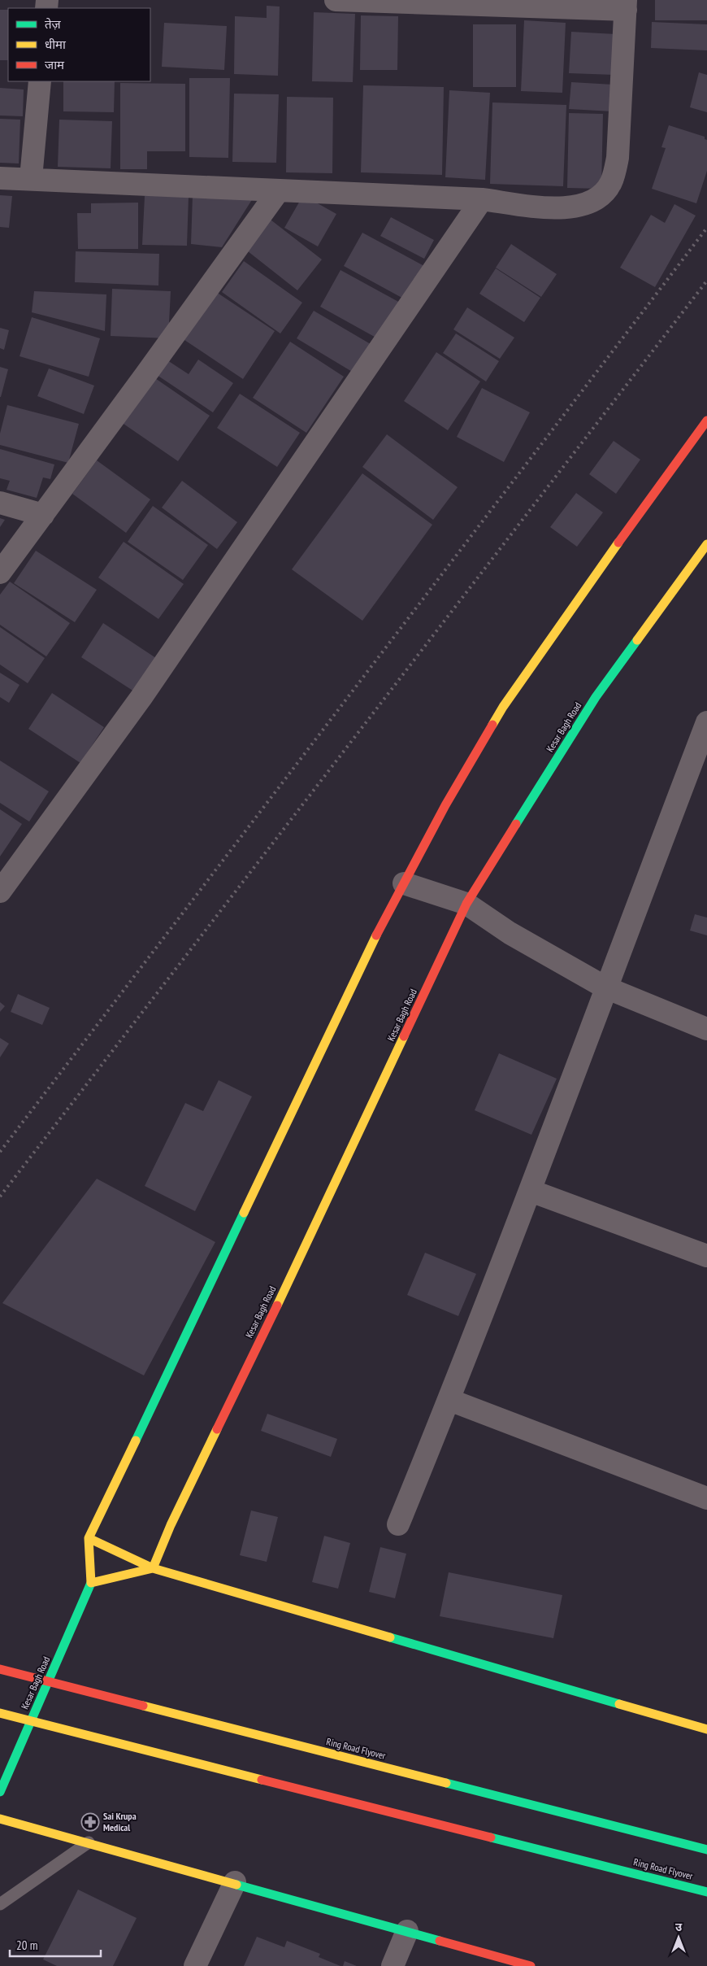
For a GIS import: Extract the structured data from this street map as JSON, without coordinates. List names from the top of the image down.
{
  "streets": {
    "main road": ["Kesar Bagh Road", "Ring Road Flyover"]
  },
  "places": {
    "pharmacy": ["Sai Krupa Medical"]
  },
  "legend": ["तेज़", "धीमा", "जाम"],
  "scale_bar": "20 m",
  "north": "top"
}
